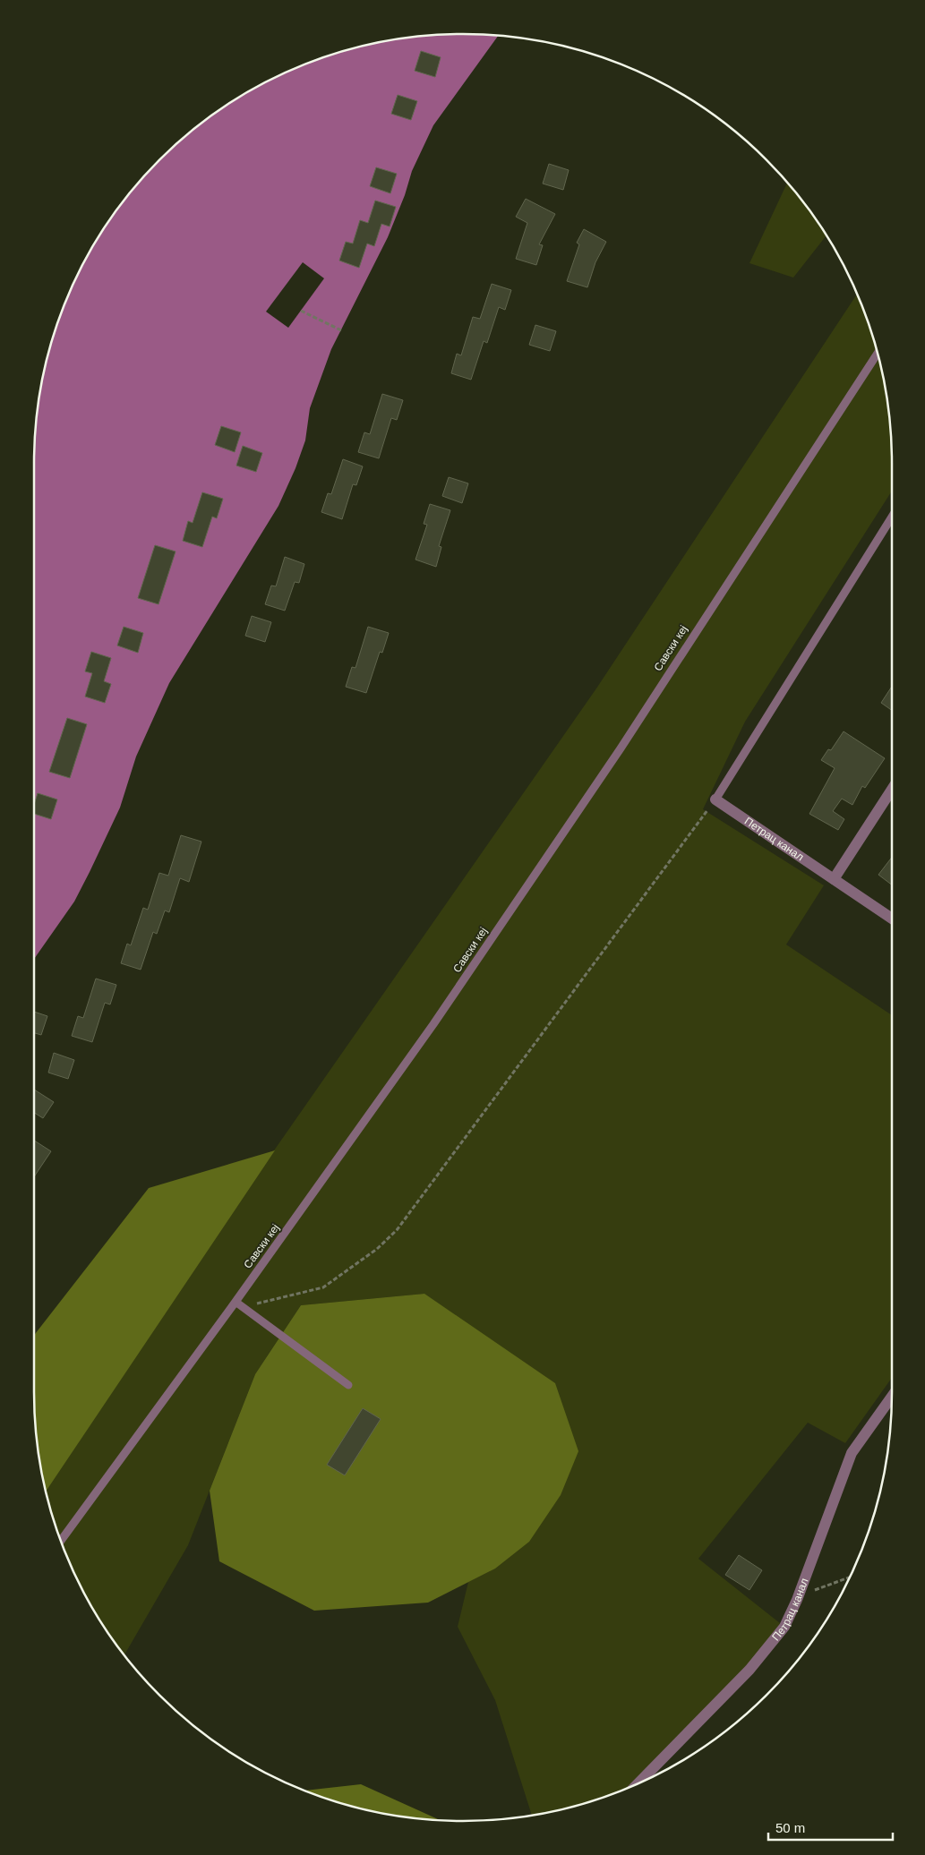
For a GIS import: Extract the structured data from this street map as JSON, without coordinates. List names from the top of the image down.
{
  "streets": {
    "street": ["Петрац канал"],
    "lane": ["Савски кеј"]
  },
  "scale_bar": "50 m"
}
